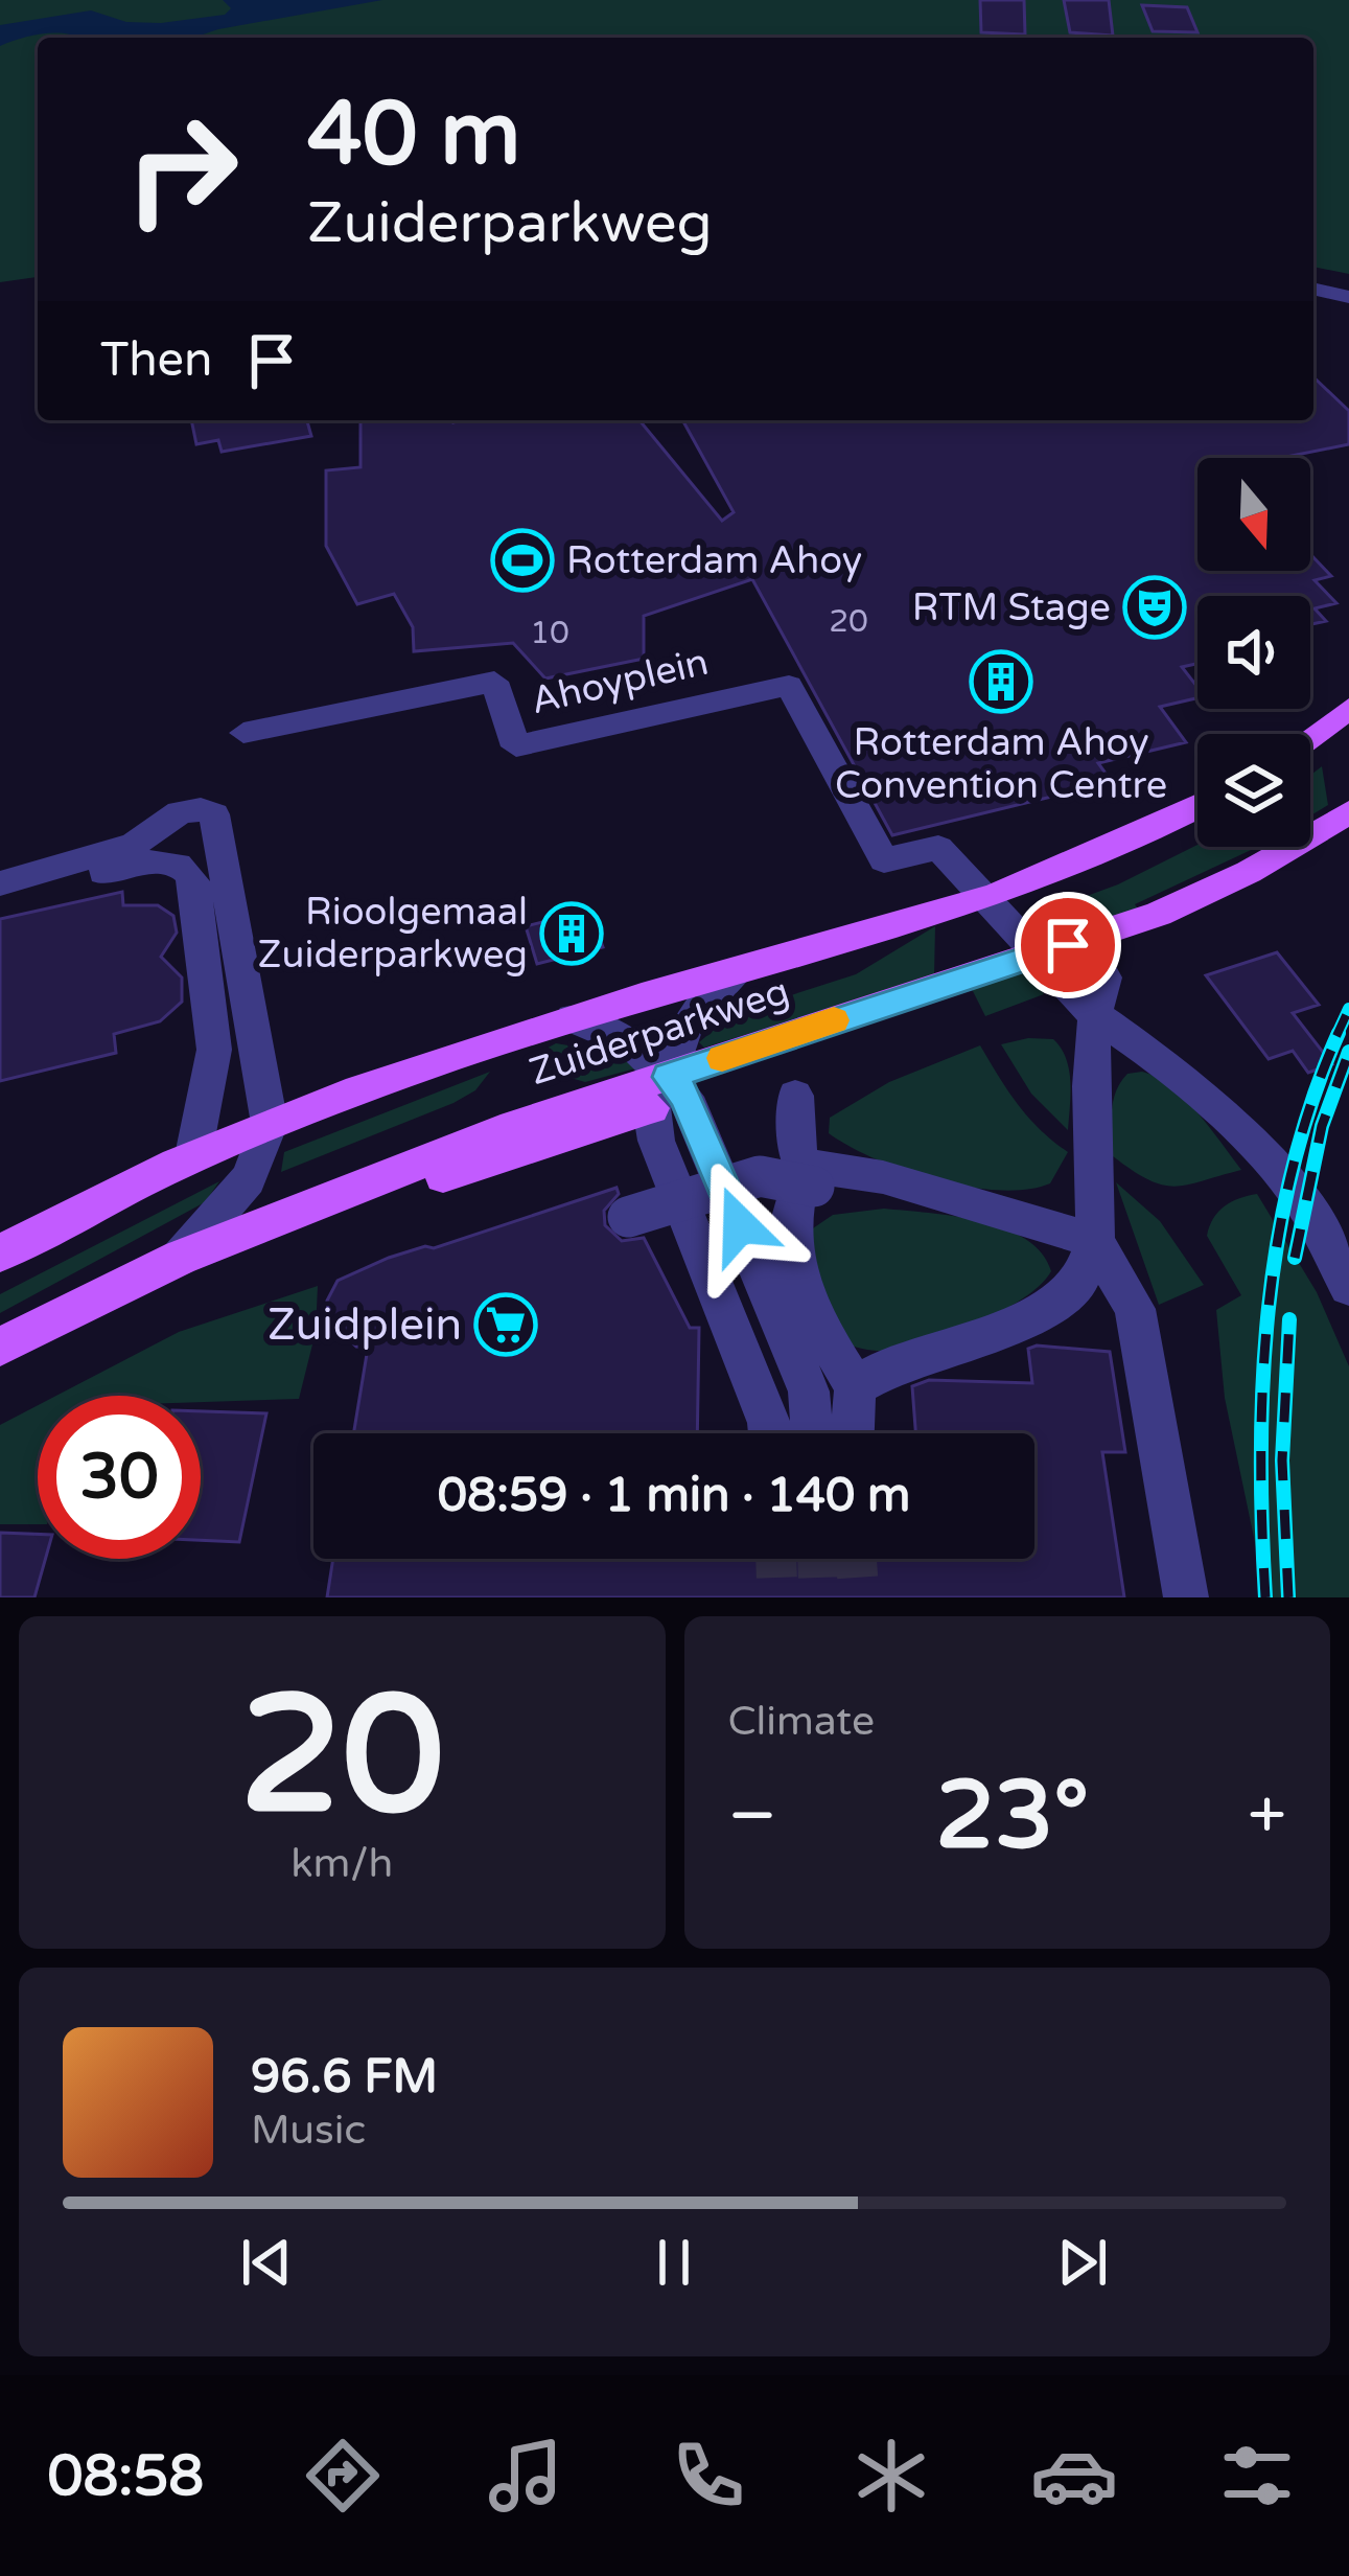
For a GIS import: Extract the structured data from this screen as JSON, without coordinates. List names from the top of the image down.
{
  "streets": {
    "main road": ["Zuiderparkweg"],
    "street": ["Ahoyplein"]
  },
  "crossings": [
    ["Ahoyplein", "Zuiderparkweg"]
  ],
  "places": {
    "sports": ["Rotterdam Ahoy"],
    "theatre": ["RTM Stage"],
    "building": ["Rotterdam Ahoy Convention Centre", "Rioolgemaal Zuiderparkweg"],
    "supermarket": ["Zuidplein"]
  },
  "house_numbers": ["20", "10"],
  "north": "bottom",
  "page": {
    "turn": ["40 m", "Zuiderparkweg"],
    "then": "Then",
    "limit": "30",
    "trip": "08:59 · 1 min · 140 m",
    "tile": [
      ["20", "km/h"],
      "Climate"
    ],
    "heat": ["−", "23°", "+"],
    "song": ["96.6 FM", "Music"],
    "tabs": "08:58"
  }
}
